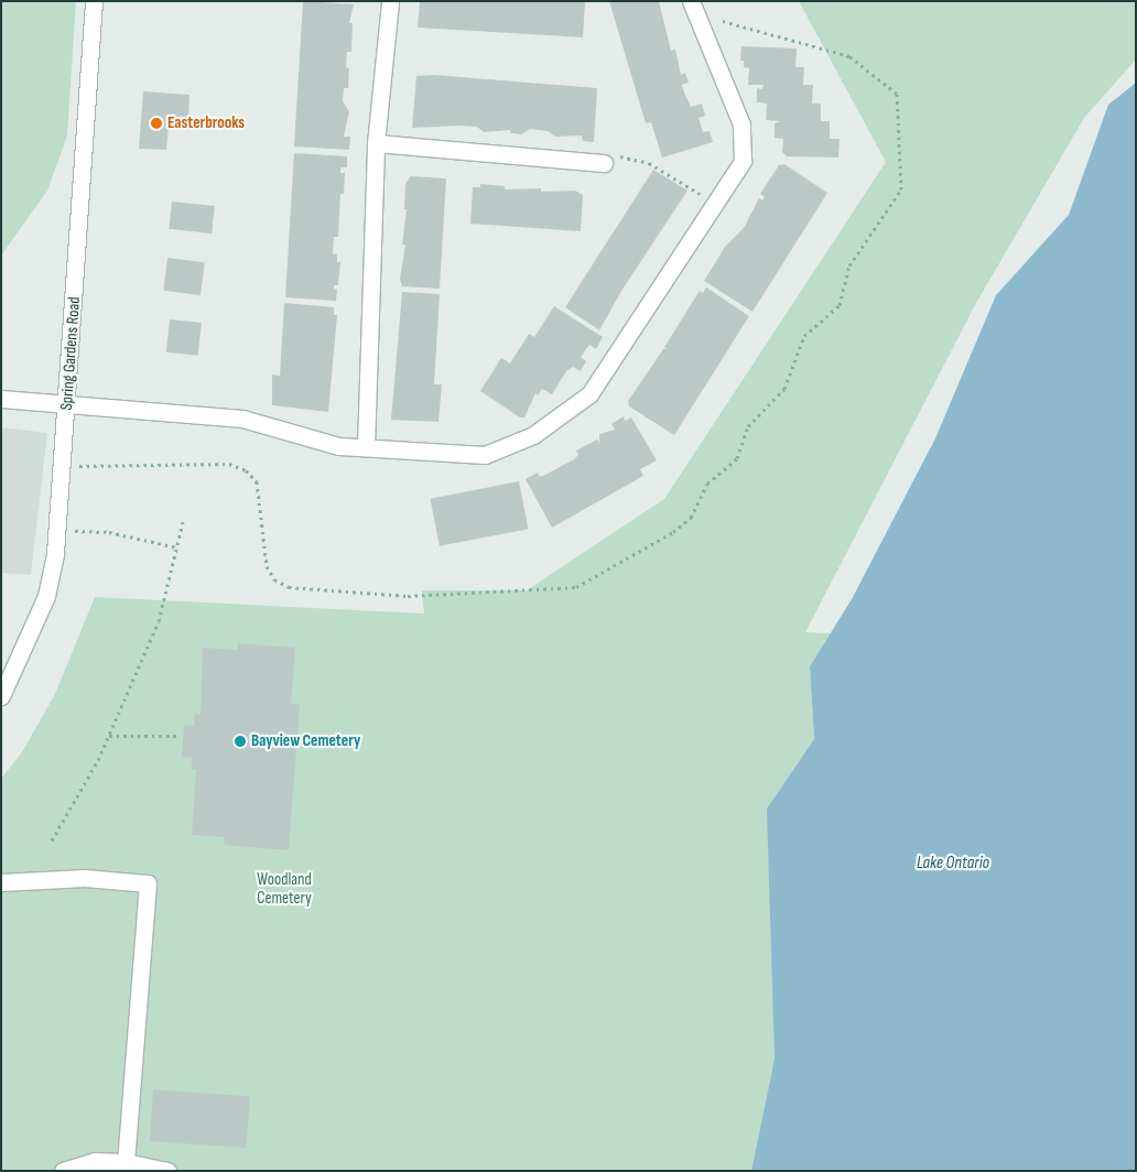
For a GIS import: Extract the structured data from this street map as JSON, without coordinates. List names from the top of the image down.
{
  "streets": {
    "street": ["Spring Gardens Road"]
  },
  "water": ["Lake Ontario"],
  "parks": ["Woodland Cemetery"],
  "places": ["Easterbrooks", "Bayview Cemetery"]
}
